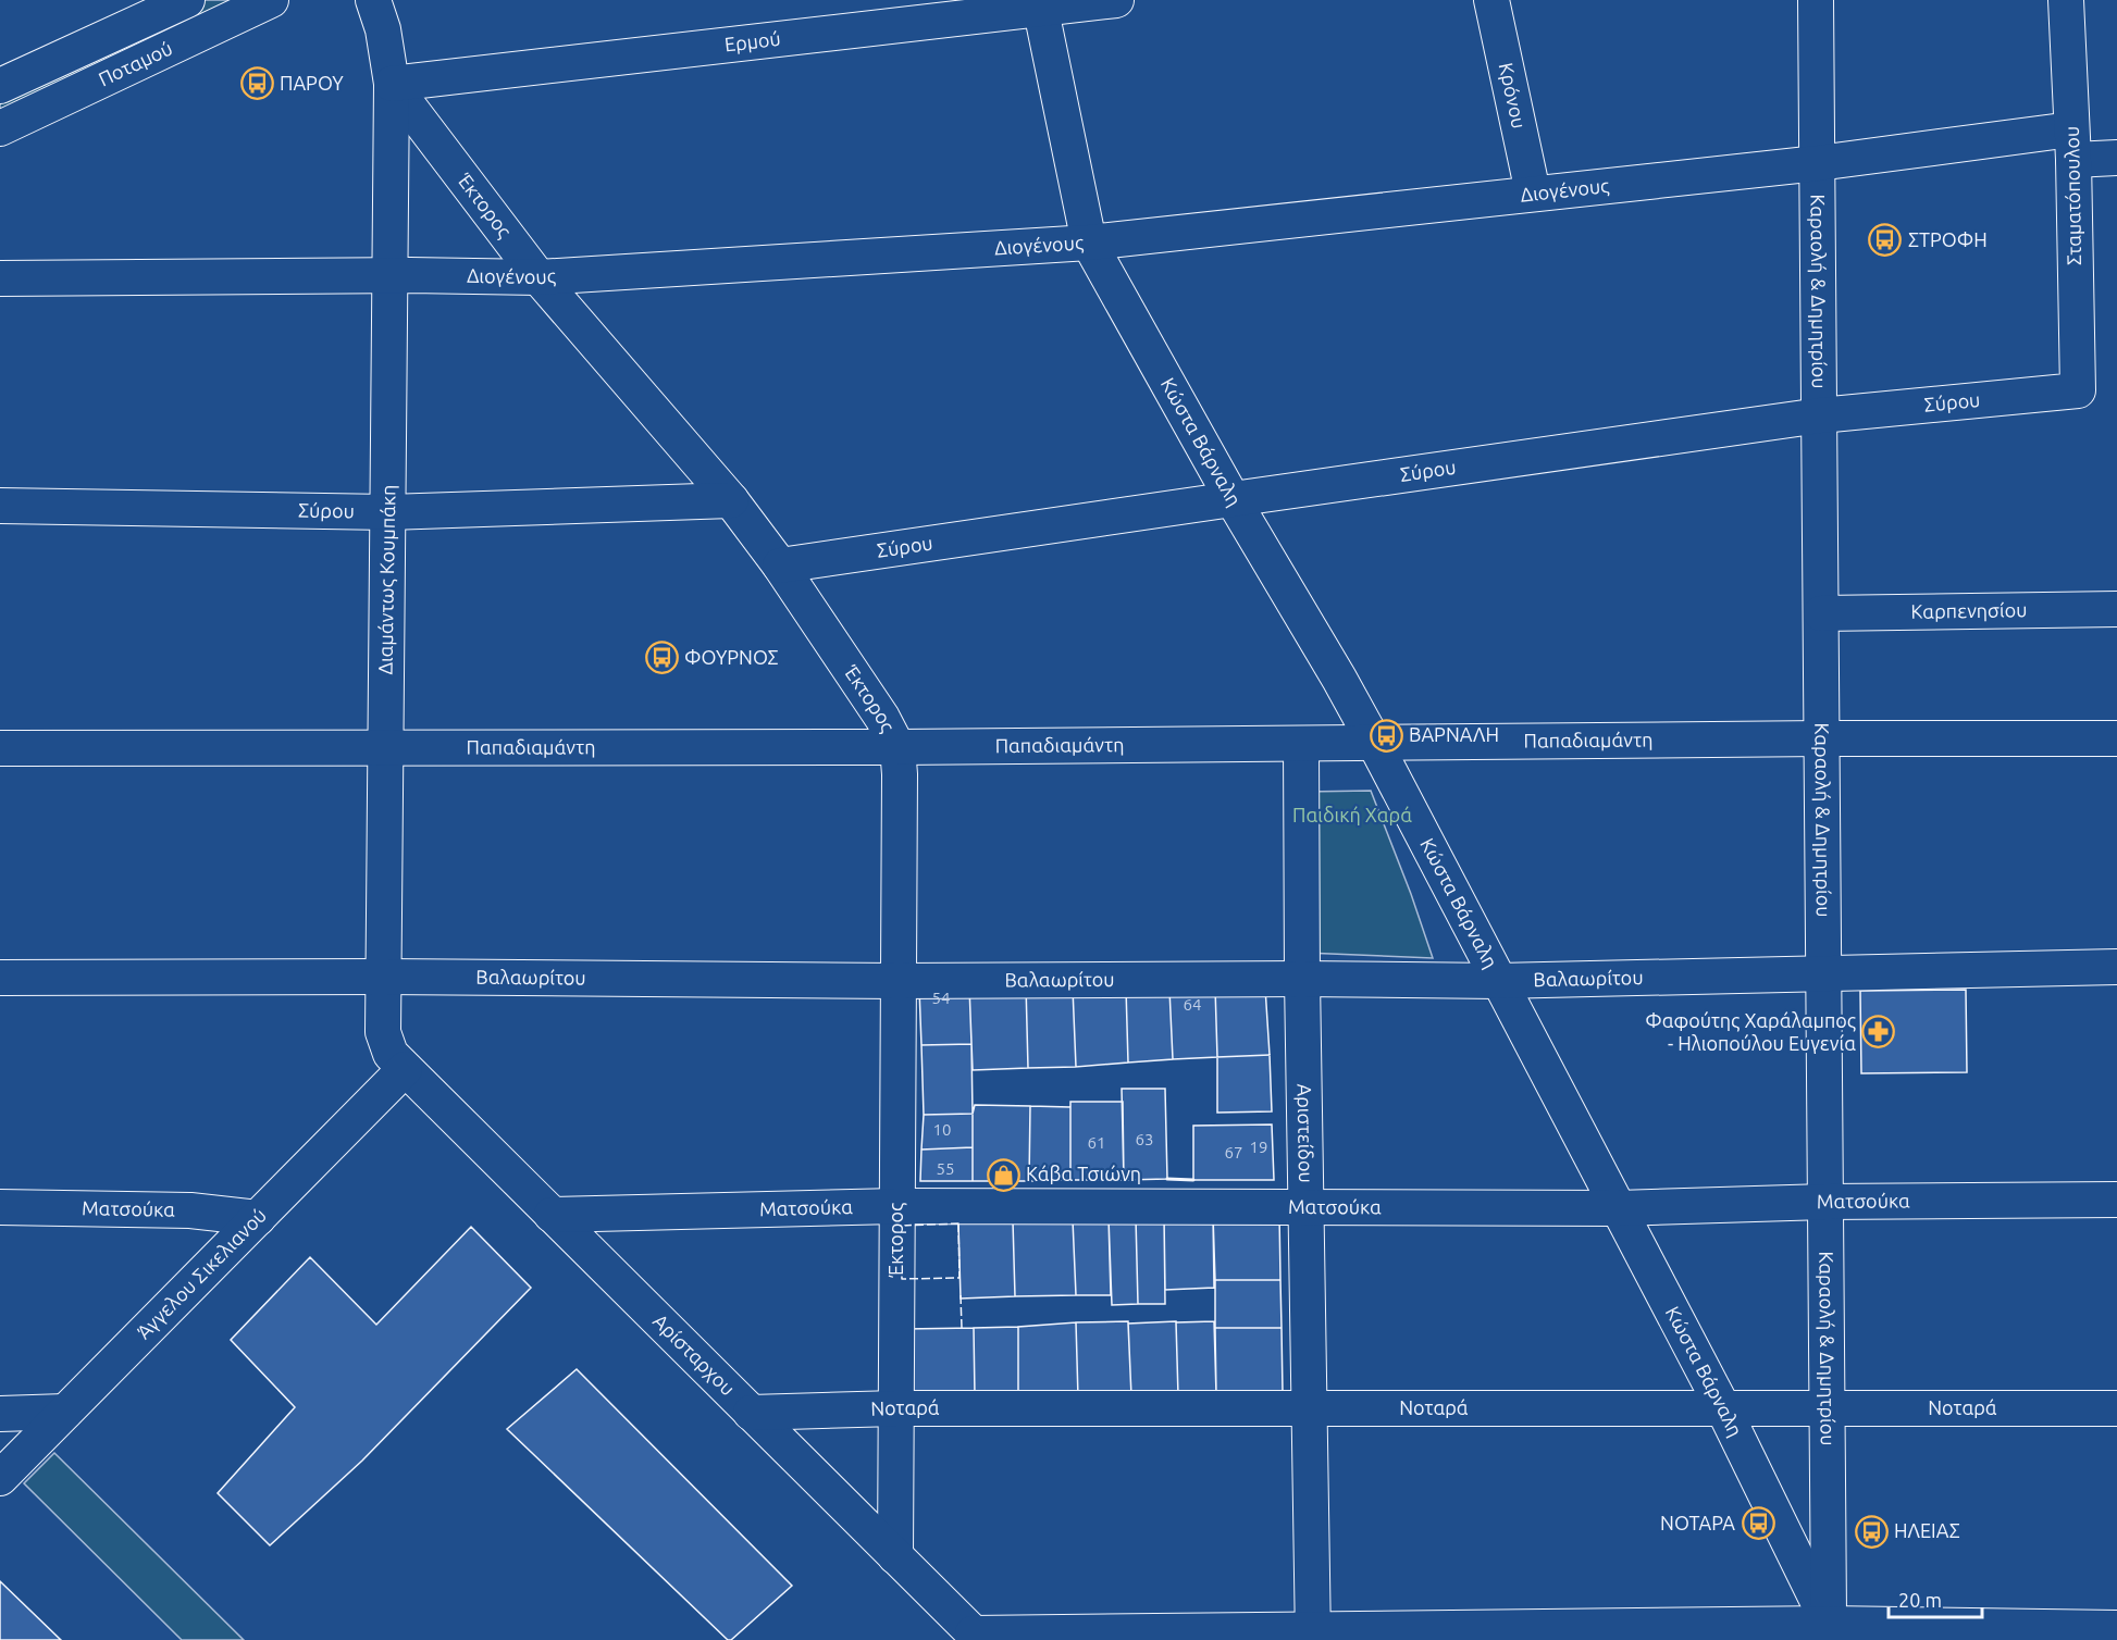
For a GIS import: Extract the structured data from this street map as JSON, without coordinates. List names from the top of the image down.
{
  "streets": {
    "street": [
      "Ερμού",
      "Ποταμού",
      "Κρόνου",
      "Διογένους",
      "Σταματόπουλου",
      "Έκτορος",
      "Καραολή & Δημητρίου",
      "Σύρου",
      "Κώστα Βάρναλη",
      "Διαμάντως Κουμπάκη",
      "Καρπενησίου",
      "Παπαδιαμάντη",
      "Βαλαωρίτου",
      "Αριστείδου",
      "Ματσούκα",
      "Άγγελου Σικελιανού",
      "Αρίσταρχου",
      "Νοταρά"
    ]
  },
  "crossings": [
    ["Ερμού", "Έκτορος"],
    ["Ερμού", "Κώστα Βάρναλη"],
    ["Ερμού", "Διαμάντως Κουμπάκη"],
    ["Κρόνου", "Διογένους"],
    ["Διογένους", "Σταματόπουλου"],
    ["Διογένους", "Έκτορος"],
    ["Διογένους", "Καραολή & Δημητρίου"],
    ["Διογένους", "Κώστα Βάρναλη"],
    ["Διογένους", "Διαμάντως Κουμπάκη"],
    ["Σταματόπουλου", "Σύρου"],
    ["Έκτορος", "Σύρου"],
    ["Έκτορος", "Διαμάντως Κουμπάκη"],
    ["Έκτορος", "Παπαδιαμάντη"],
    ["Έκτορος", "Βαλαωρίτου"],
    ["Έκτορος", "Ματσούκα"],
    ["Έκτορος", "Αρίσταρχου"],
    ["Έκτορος", "Νοταρά"],
    ["Καραολή & Δημητρίου", "Σύρου"],
    ["Καραολή & Δημητρίου", "Κώστα Βάρναλη"],
    ["Καραολή & Δημητρίου", "Καρπενησίου"],
    ["Καραολή & Δημητρίου", "Παπαδιαμάντη"],
    ["Καραολή & Δημητρίου", "Βαλαωρίτου"],
    ["Καραολή & Δημητρίου", "Ματσούκα"],
    ["Καραολή & Δημητρίου", "Νοταρά"],
    ["Σύρου", "Κώστα Βάρναλη"],
    ["Σύρου", "Διαμάντως Κουμπάκη"],
    ["Κώστα Βάρναλη", "Παπαδιαμάντη"],
    ["Κώστα Βάρναλη", "Βαλαωρίτου"],
    ["Κώστα Βάρναλη", "Ματσούκα"],
    ["Κώστα Βάρναλη", "Νοταρά"],
    ["Διαμάντως Κουμπάκη", "Παπαδιαμάντη"],
    ["Διαμάντως Κουμπάκη", "Βαλαωρίτου"],
    ["Διαμάντως Κουμπάκη", "Άγγελου Σικελιανού"],
    ["Διαμάντως Κουμπάκη", "Αρίσταρχου"],
    ["Παπαδιαμάντη", "Αριστείδου"],
    ["Βαλαωρίτου", "Αριστείδου"],
    ["Αριστείδου", "Ματσούκα"],
    ["Αριστείδου", "Νοταρά"],
    ["Ματσούκα", "Άγγελου Σικελιανού"],
    ["Ματσούκα", "Αρίσταρχου"],
    ["Άγγελου Σικελιανού", "Αρίσταρχου"],
    ["Αρίσταρχου", "Νοταρά"]
  ],
  "parks": ["Παιδική Χαρά"],
  "places": {
    "bus stop": [
      "ΠΑΡΟΥ",
      "ΣΤΡΟΦΗ",
      "ΦΟΥΡΝΟΣ",
      "ΒΑΡΝΑΛΗ",
      "ΝΟΤΑΡΑ",
      "ΗΛΕΙΑΣ"
    ],
    "pharmacy": ["Φαφούτης Χαράλαμπος - Ηλιοπούλου Ευγενία"],
    "shop": ["Κάβα Τσιώνη"]
  },
  "house_numbers": [
    "54",
    "64",
    "10",
    "63",
    "61",
    "19",
    "67",
    "55"
  ],
  "scale_bar": "20 m"
}
